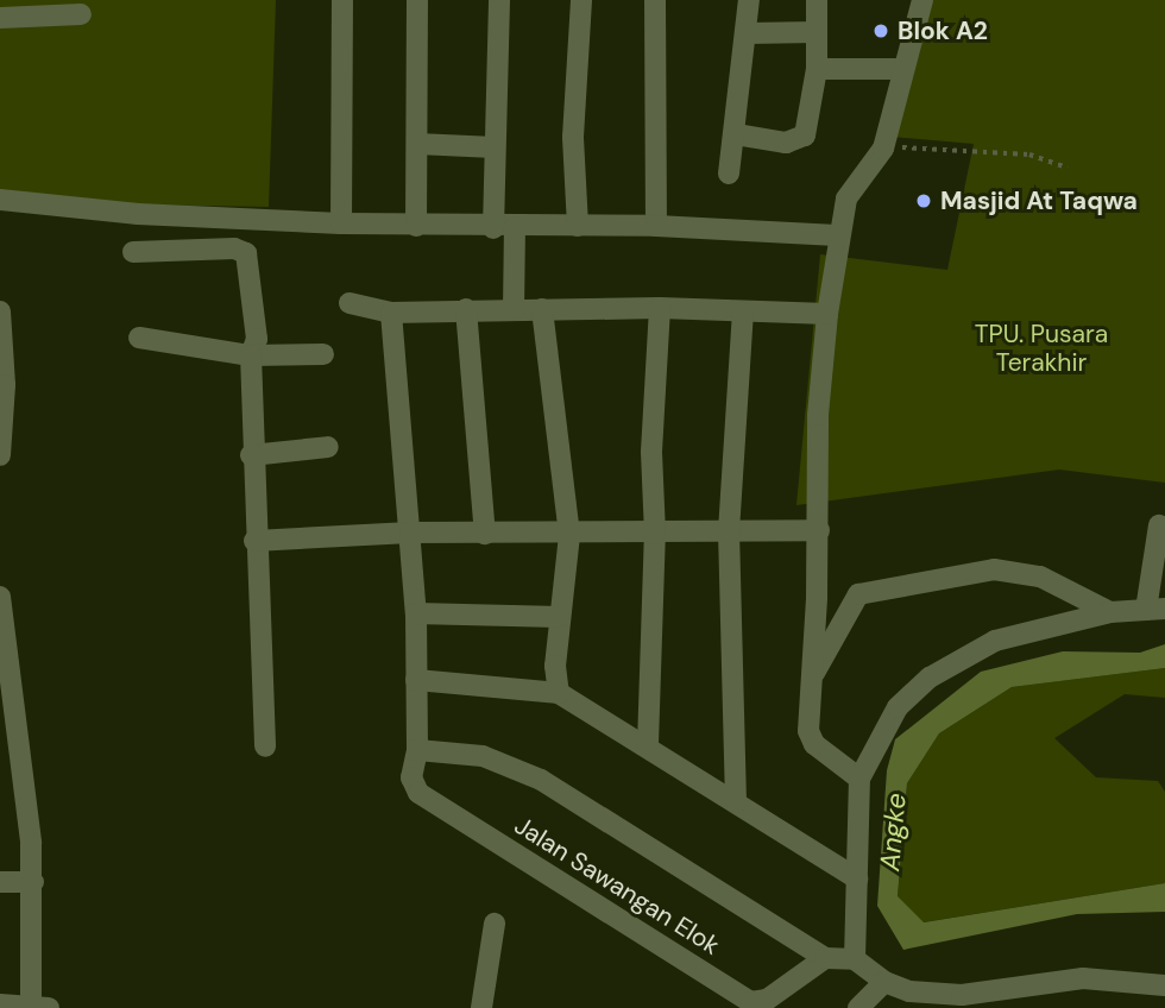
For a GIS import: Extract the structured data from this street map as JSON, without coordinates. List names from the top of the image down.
{
  "streets": {
    "street": ["Jalan Sawangan Elok"]
  },
  "water": ["Angke"],
  "parks": ["TPU. Pusara Terakhir"],
  "places": ["Blok A2", "Masjid At Taqwa"]
}
